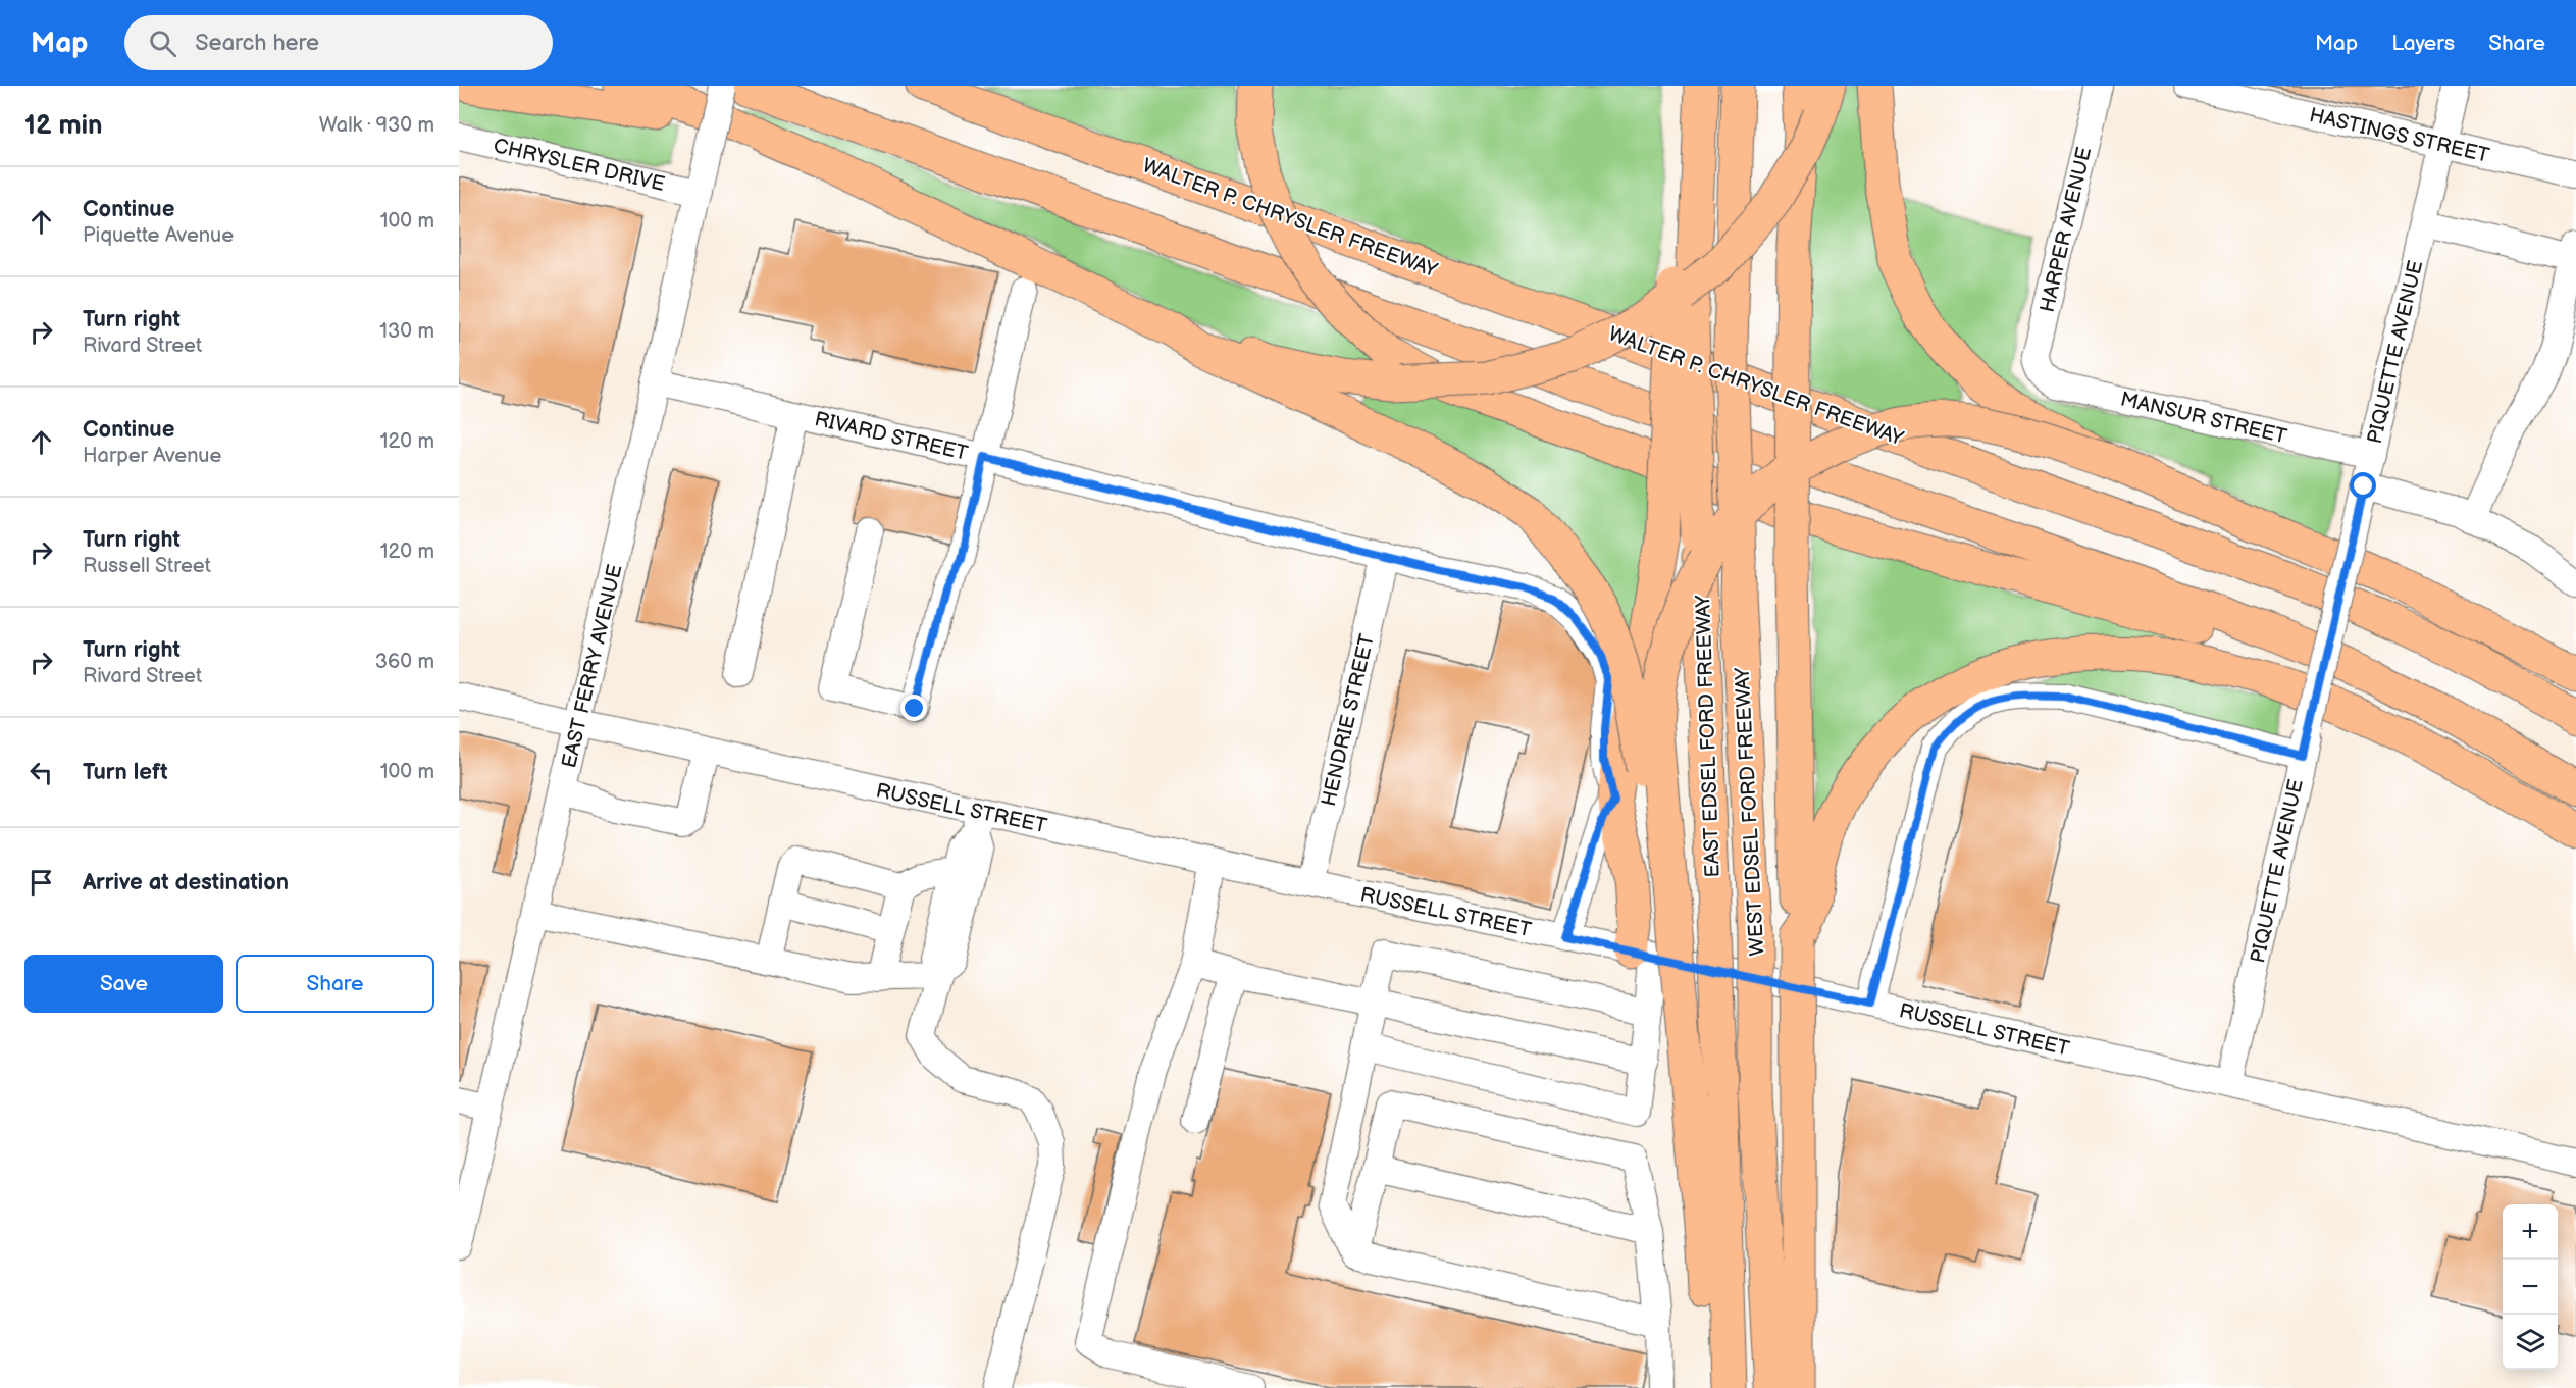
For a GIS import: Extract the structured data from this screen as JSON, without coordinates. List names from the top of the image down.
{
  "streets": {
    "highway": ["WALTER P. CHRYSLER FREEWAY", "EAST EDSEL FORD FREEWAY", "WEST EDSEL FORD FREEWAY"],
    "street": [
      "HASTINGS STREET",
      "CHRYSLER DRIVE",
      "HARPER AVENUE",
      "PIQUETTE AVENUE",
      "MANSUR STREET",
      "RIVARD STREET",
      "EAST FERRY AVENUE",
      "HENDRIE STREET",
      "RUSSELL STREET"
    ]
  },
  "crossings": [
    ["HASTINGS STREET", "PIQUETTE AVENUE"],
    ["CHRYSLER DRIVE", "EAST FERRY AVENUE"],
    ["HARPER AVENUE", "MANSUR STREET"],
    ["PIQUETTE AVENUE", "MANSUR STREET"],
    ["PIQUETTE AVENUE", "RUSSELL STREET"],
    ["RIVARD STREET", "EAST FERRY AVENUE"],
    ["RIVARD STREET", "HENDRIE STREET"],
    ["EAST FERRY AVENUE", "RUSSELL STREET"],
    ["HENDRIE STREET", "RUSSELL STREET"]
  ],
  "page": {
    "header": "Map",
    "search": "Search here",
    "nav": ["Map", "Layers", "Share"],
    "heading": ["12 min", "Walk · 930 m"],
    "list": [
      ["Continue", "Piquette Avenue", "100 m"],
      ["Turn right", "Rivard Street", "130 m"],
      ["Continue", "Harper Avenue", "120 m"],
      ["Turn right", "Russell Street", "120 m"],
      ["Turn right", "Rivard Street", "360 m"],
      ["Turn left", "100 m"],
      "Arrive at destination"
    ],
    "buttons": ["Save", "Share"],
    "map_buttons": ["+", "−"]
  }
}
